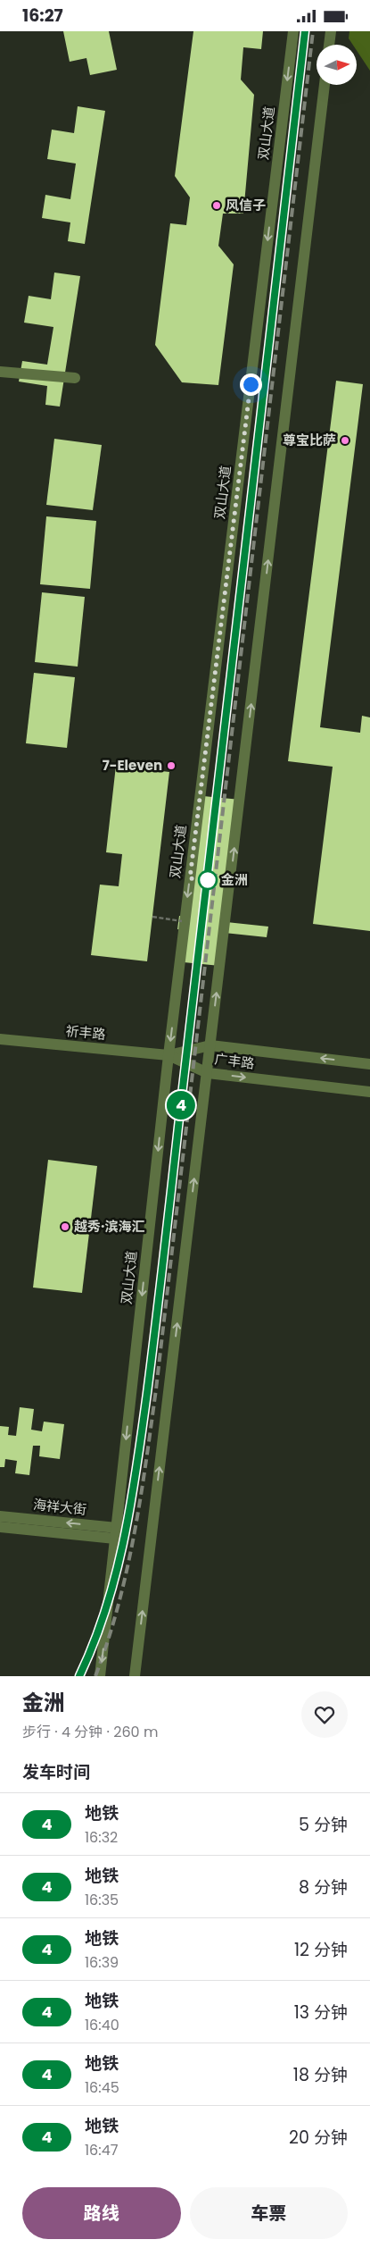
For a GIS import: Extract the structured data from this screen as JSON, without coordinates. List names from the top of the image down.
{
  "streets": {
    "street": [
      "双山大道",
      "祈丰路",
      "广丰路",
      "海祥大街"
    ]
  },
  "crossings": [
    ["双山大道", "祈丰路"],
    ["双山大道", "广丰路"],
    ["双山大道", "海祥大街"],
    ["祈丰路", "广丰路"]
  ],
  "places": [
    "风信子",
    "尊宝比萨",
    "7-Eleven",
    "金洲",
    "越秀·滨海汇"
  ],
  "lines": ["metro line 4"],
  "north": "right",
  "page": {
    "status": "16:27",
    "on_map": "4",
    "heading": [
      ["金洲", "步行 · 4 分钟 · 260 m"],
      "发车时间"
    ],
    "list": [
      {
        "mark": "4",
        "name": "地铁",
        "note": "16:32",
        "value": "5 分钟"
      },
      {
        "mark": "4",
        "name": "地铁",
        "note": "16:35",
        "value": "8 分钟"
      },
      {
        "mark": "4",
        "name": "地铁",
        "note": "16:39",
        "value": "12 分钟"
      },
      {
        "mark": "4",
        "name": "地铁",
        "note": "16:40",
        "value": "13 分钟"
      },
      {
        "mark": "4",
        "name": "地铁",
        "note": "16:45",
        "value": "18 分钟"
      },
      {
        "mark": "4",
        "name": "地铁",
        "note": "16:47",
        "value": "20 分钟"
      }
    ],
    "buttons": ["路线", "车票"]
  }
}
